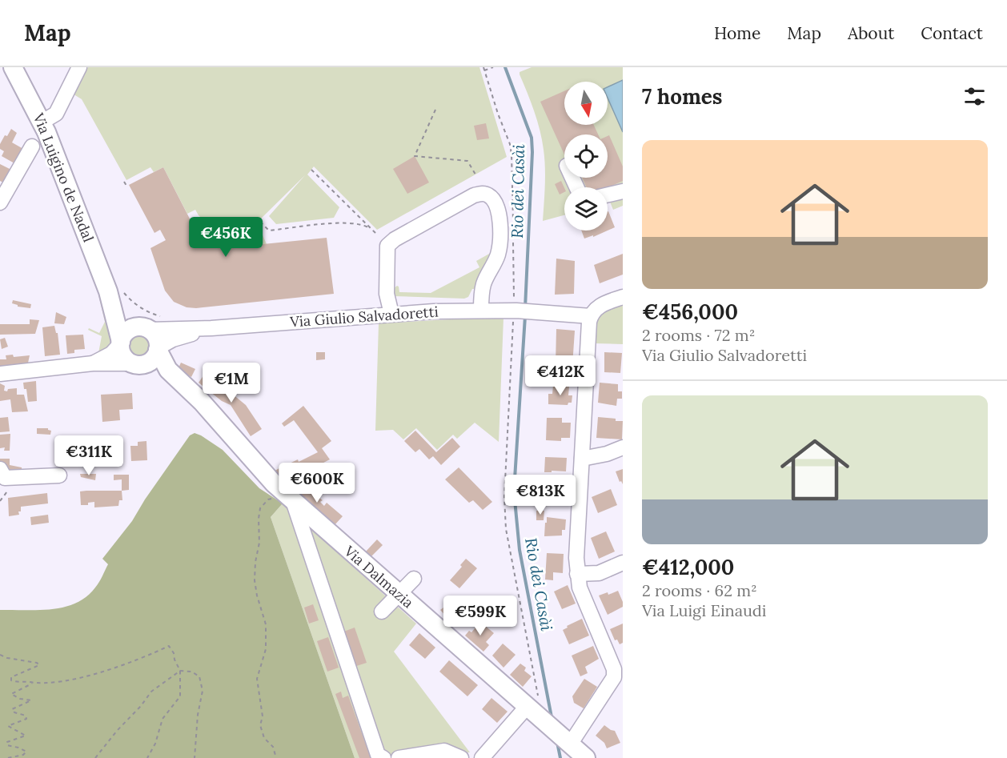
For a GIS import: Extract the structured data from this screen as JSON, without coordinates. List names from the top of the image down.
{
  "streets": {
    "main road": ["Via Luigino de Nadal", "Via Dalmazia"],
    "street": ["Via Giulio Salvadoretti"]
  },
  "crossings": [
    ["Via Luigino de Nadal", "Via Giulio Salvadoretti"],
    ["Via Luigino de Nadal", "Via Dalmazia"],
    ["Via Giulio Salvadoretti", "Via Dalmazia"]
  ],
  "water": ["Rio dei Casài"],
  "north": "bottom",
  "page": {
    "header": "Map",
    "nav": [
      "Home",
      "Map",
      "About",
      "Contact"
    ],
    "heading": "7 homes",
    "list": [
      {
        "name": "€456,000",
        "note": "2 rooms · 72 m² · Via Giulio Salvadoretti"
      },
      {
        "name": "€412,000",
        "note": "2 rooms · 62 m² · Via Luigi Einaudi"
      }
    ],
    "price": [
      "€456K",
      "€412K",
      "€1M",
      "€311K",
      "€600K",
      "€813K",
      "€599K"
    ]
  }
}
